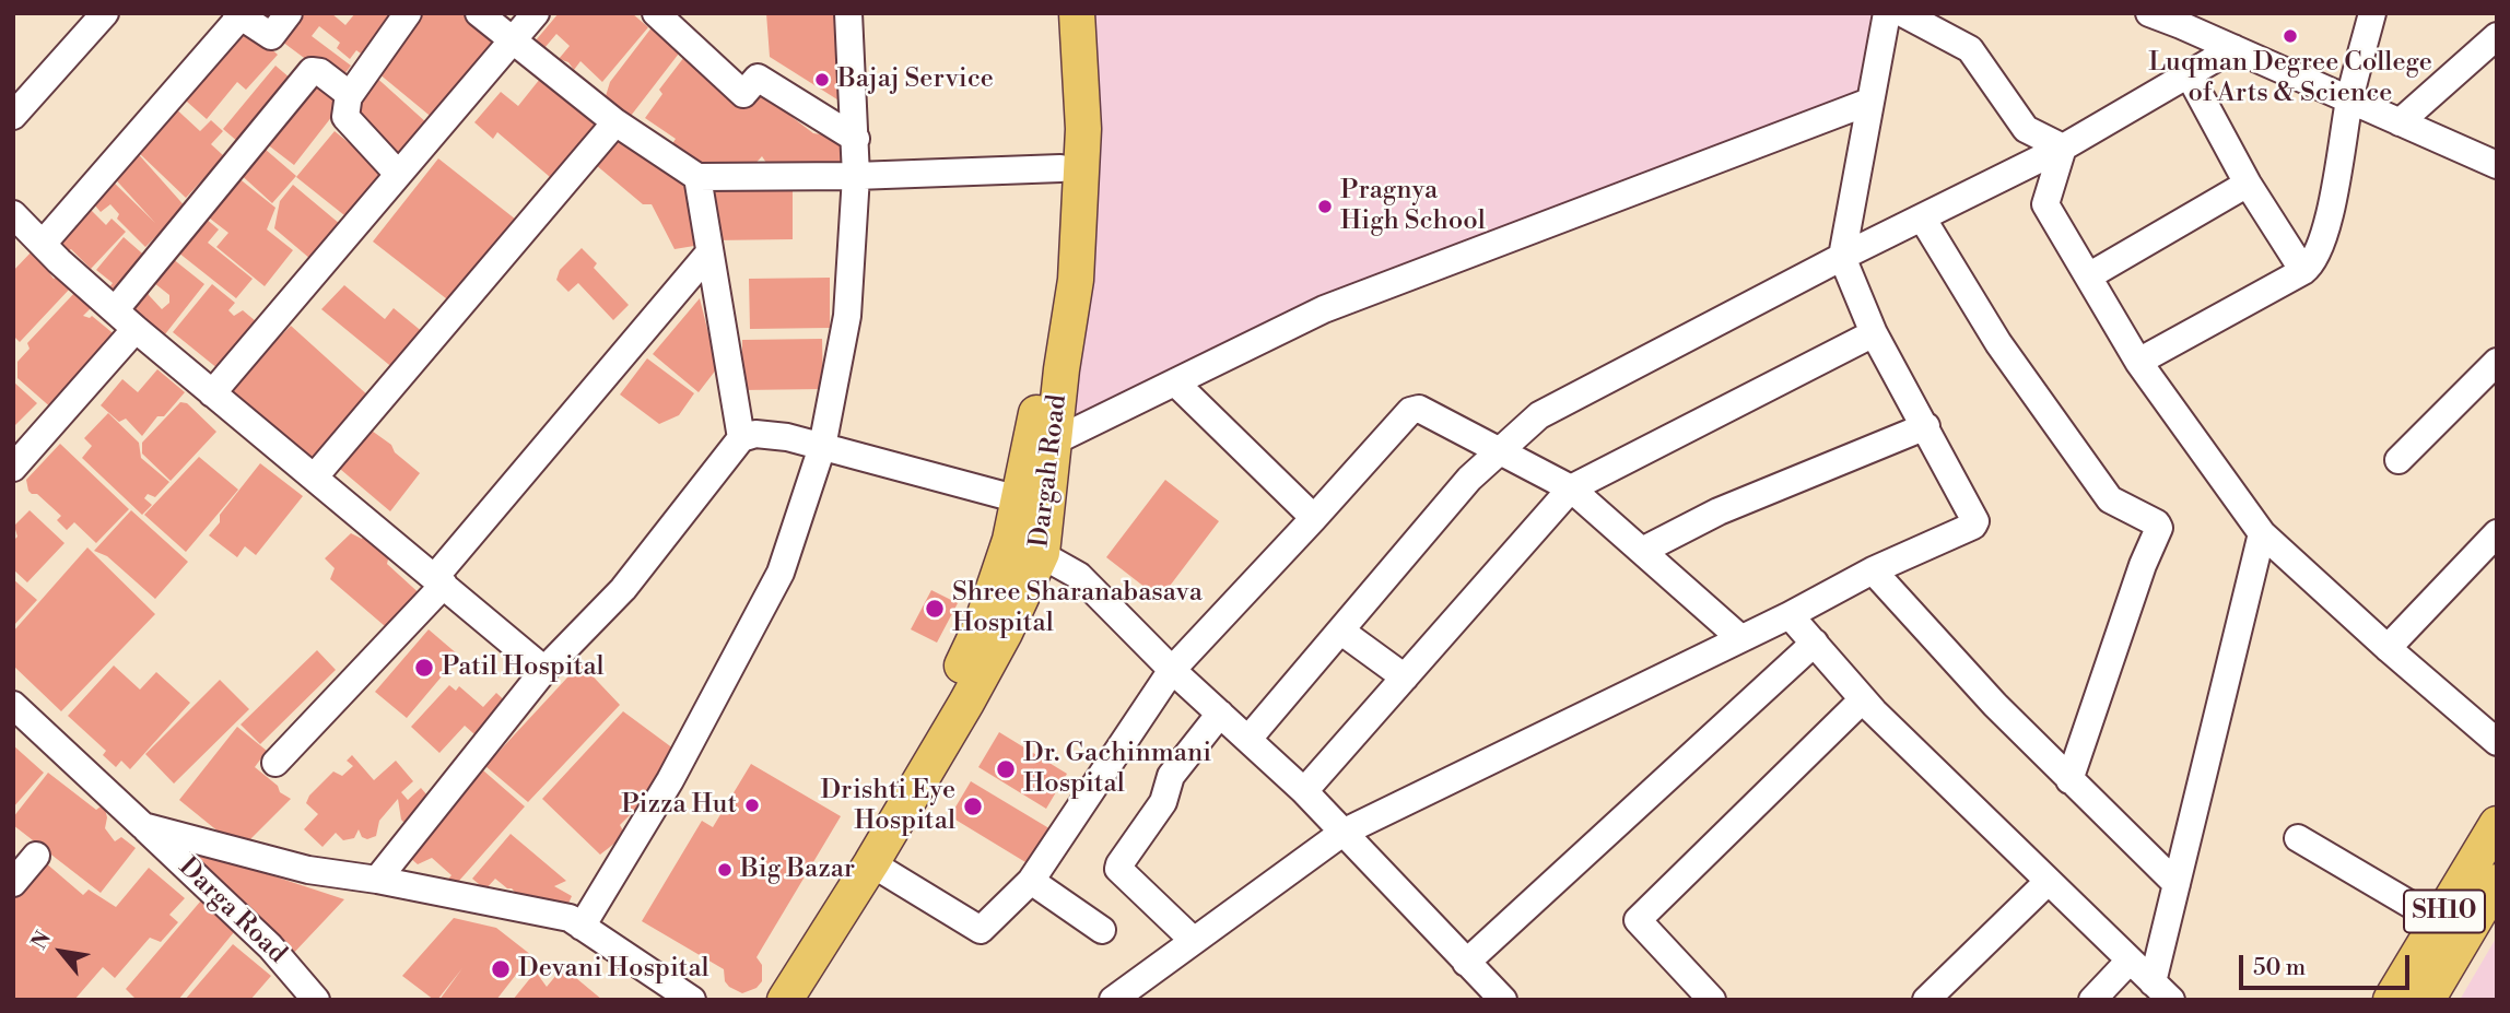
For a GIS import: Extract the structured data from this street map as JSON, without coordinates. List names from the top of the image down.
{
  "streets": {
    "main road": ["Dargah Road", "SH10"],
    "street": ["Darga Road"]
  },
  "places": [
    "Luqman Degree College of Arts & Science",
    "Bajaj Service",
    "Pragnya High School",
    "Shree Sharanabasava Hospital",
    "Patil Hospital",
    "Dr. Gachinmani Hospital",
    "Pizza Hut",
    "Drishti Eye Hospital",
    "Big Bazar",
    "Devani Hospital"
  ],
  "scale_bar": "50 m",
  "north": "top left"
}
